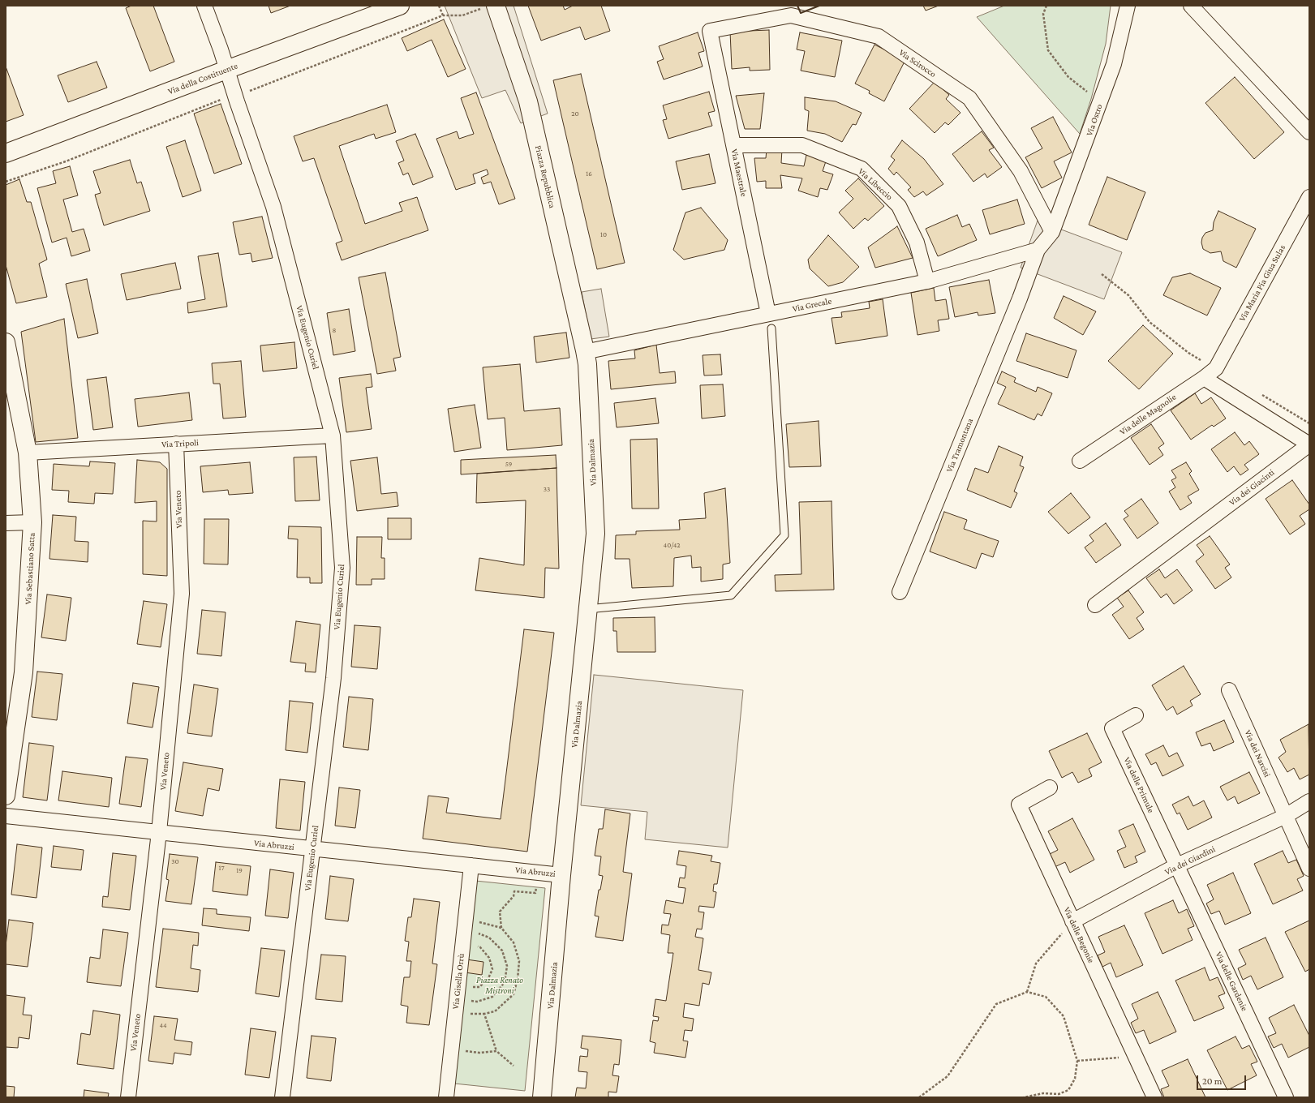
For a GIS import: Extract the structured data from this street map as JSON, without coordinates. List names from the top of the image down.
{
  "streets": {
    "street": [
      "Via Scirocco",
      "Via della Costituente",
      "Via Ostro",
      "Via Maestrale",
      "Piazza Repubblica",
      "Via Libeccio",
      "Via Maria Pia Giua Sulas",
      "Via Grecale",
      "Via Eugenio Curiel",
      "Via delle Magnolie",
      "Via Tripoli",
      "Via Tramontana",
      "Via Dalmazia",
      "Via dei Giacinti",
      "Via Veneto",
      "Via Sebastiano Satta",
      "Via dei Narcisi",
      "Via delle Primule",
      "Via Abruzzi",
      "Via dei Giardini",
      "Via delle Begonie",
      "Via Gisella Orrù",
      "Via delle Gardenie"
    ]
  },
  "crossings": [
    ["Via Scirocco", "Via Ostro"],
    ["Via Scirocco", "Via Maestrale"],
    ["Via della Costituente", "Via Eugenio Curiel"],
    ["Via Ostro", "Via Grecale"],
    ["Via Ostro", "Via Tramontana"],
    ["Via Maestrale", "Via Libeccio"],
    ["Via Maestrale", "Via Grecale"],
    ["Piazza Repubblica", "Via Grecale"],
    ["Piazza Repubblica", "Via Dalmazia"],
    ["Via Libeccio", "Via Grecale"],
    ["Via Maria Pia Giua Sulas", "Via delle Magnolie"],
    ["Via Grecale", "Via Tramontana"],
    ["Via Grecale", "Via Dalmazia"],
    ["Via Eugenio Curiel", "Via Tripoli"],
    ["Via Eugenio Curiel", "Via Abruzzi"],
    ["Via delle Magnolie", "Via dei Giacinti"],
    ["Via Tripoli", "Via Veneto"],
    ["Via Tripoli", "Via Sebastiano Satta"],
    ["Via Dalmazia", "Via Abruzzi"],
    ["Via Veneto", "Via Abruzzi"],
    ["Via dei Narcisi", "Via dei Giardini"],
    ["Via delle Primule", "Via dei Giardini"],
    ["Via delle Primule", "Via delle Gardenie"],
    ["Via Abruzzi", "Via Gisella Orrù"],
    ["Via dei Giardini", "Via delle Begonie"],
    ["Via dei Giardini", "Via delle Gardenie"]
  ],
  "parks": ["Piazza Renato Mistroni"],
  "house_numbers": [
    "20",
    "16",
    "10",
    "8",
    "59",
    "33",
    "40/42",
    "30",
    "17",
    "19",
    "44"
  ],
  "scale_bar": "20 m"
}
